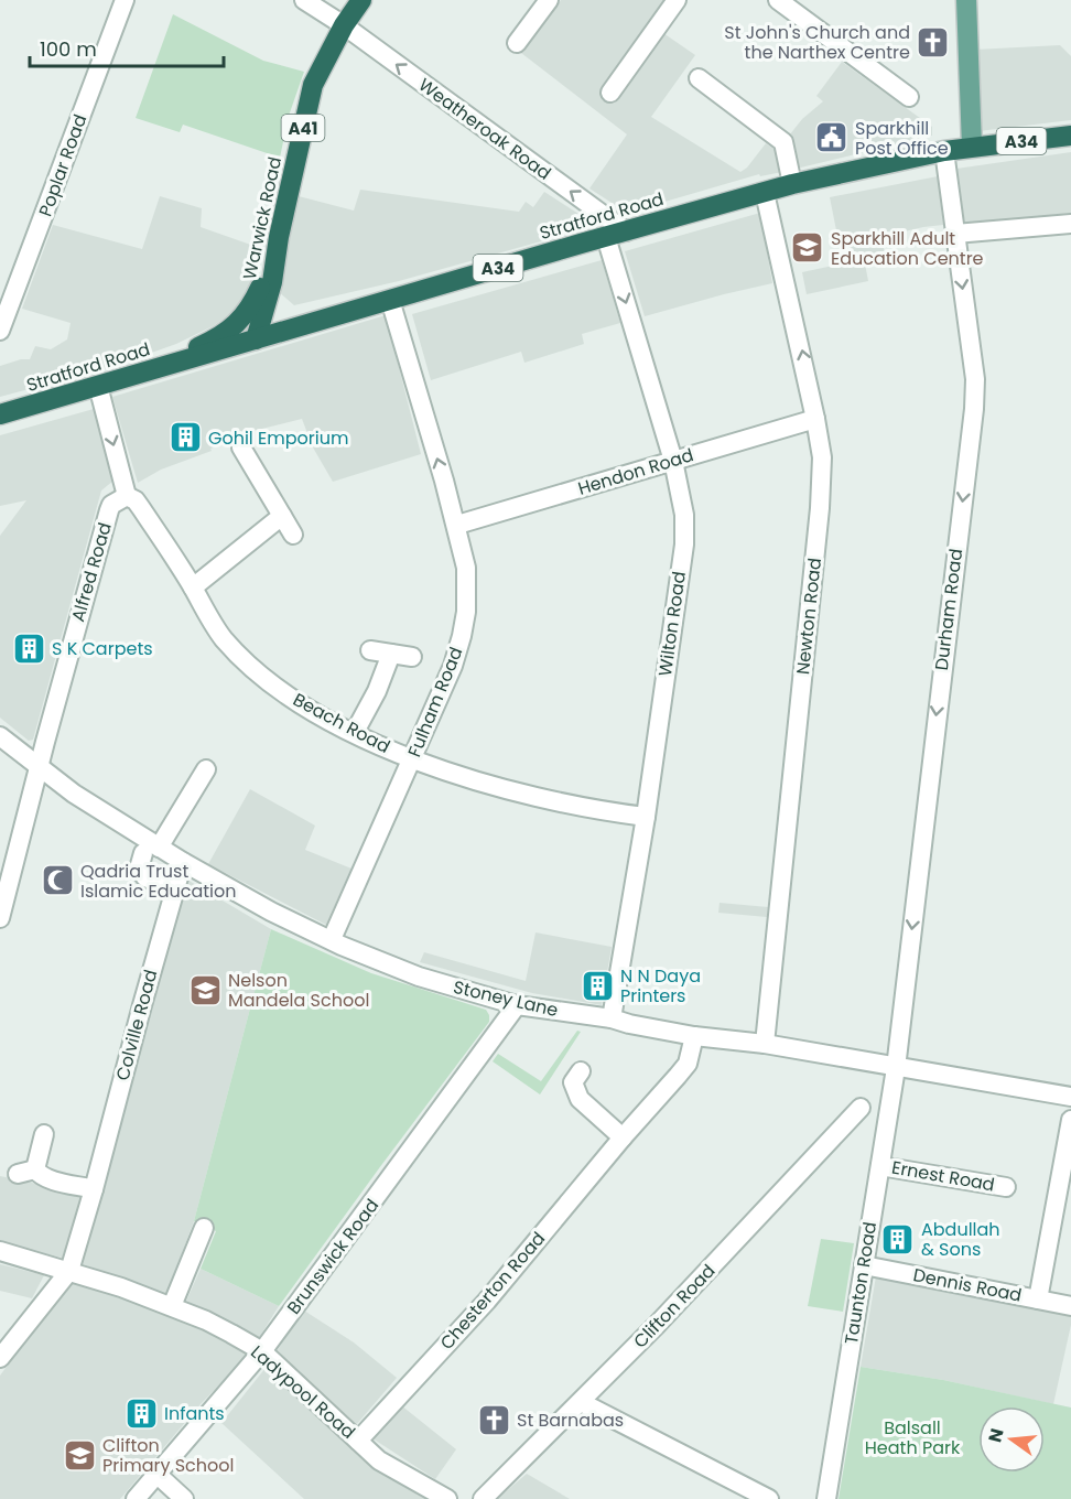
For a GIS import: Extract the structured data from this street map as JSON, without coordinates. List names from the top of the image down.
{
  "streets": {
    "highway": [
      "A41",
      "A34",
      "Stratford Road",
      "Warwick Road"
    ],
    "street": [
      "Weatheroak Road",
      "Poplar Road",
      "Hendon Road",
      "Alfred Road",
      "Durham Road",
      "Newton Road",
      "Wilton Road",
      "Fulham Road",
      "Beach Road",
      "Stoney Lane",
      "Colville Road",
      "Ernest Road",
      "Brunswick Road",
      "Taunton Road",
      "Dennis Road",
      "Chesterton Road",
      "Clifton Road",
      "Ladypool Road"
    ]
  },
  "crossings": [
    ["Weatheroak Road", "Stratford Road"],
    ["Weatheroak Road", "Warwick Road"],
    ["Weatheroak Road", "Wilton Road"],
    ["Stratford Road", "Warwick Road"],
    ["Stratford Road", "Durham Road"],
    ["Stratford Road", "Newton Road"],
    ["Stratford Road", "Wilton Road"],
    ["Stratford Road", "Fulham Road"],
    ["Hendon Road", "Newton Road"],
    ["Hendon Road", "Wilton Road"],
    ["Hendon Road", "Fulham Road"],
    ["Alfred Road", "Beach Road"],
    ["Alfred Road", "Stoney Lane"],
    ["Durham Road", "Stoney Lane"],
    ["Durham Road", "Taunton Road"],
    ["Newton Road", "Stoney Lane"],
    ["Wilton Road", "Beach Road"],
    ["Wilton Road", "Stoney Lane"],
    ["Fulham Road", "Beach Road"],
    ["Fulham Road", "Stoney Lane"],
    ["Stoney Lane", "Colville Road"],
    ["Stoney Lane", "Brunswick Road"],
    ["Stoney Lane", "Taunton Road"],
    ["Stoney Lane", "Chesterton Road"],
    ["Colville Road", "Ladypool Road"],
    ["Ernest Road", "Taunton Road"],
    ["Brunswick Road", "Ladypool Road"],
    ["Taunton Road", "Dennis Road"],
    ["Chesterton Road", "Ladypool Road"]
  ],
  "one_way": ["Weatheroak Road", "Durham Road"],
  "parks": ["Balsall Heath Park"],
  "places": {
    "church": ["St John's Church and the Narthex Centre", "St Barnabas"],
    "public building": ["Sparkhill Post Office"],
    "school or university": ["Sparkhill Adult Education Centre", "Nelson Mandela School", "Clifton Primary School"],
    "building": [
      "Gohil Emporium",
      "S K Carpets",
      "N N Daya Printers",
      "Abdullah & Sons",
      "Infants"
    ],
    "mosque": ["Qadria Trust Islamic Education"]
  },
  "scale_bar": "100 m",
  "north": "left"
}
